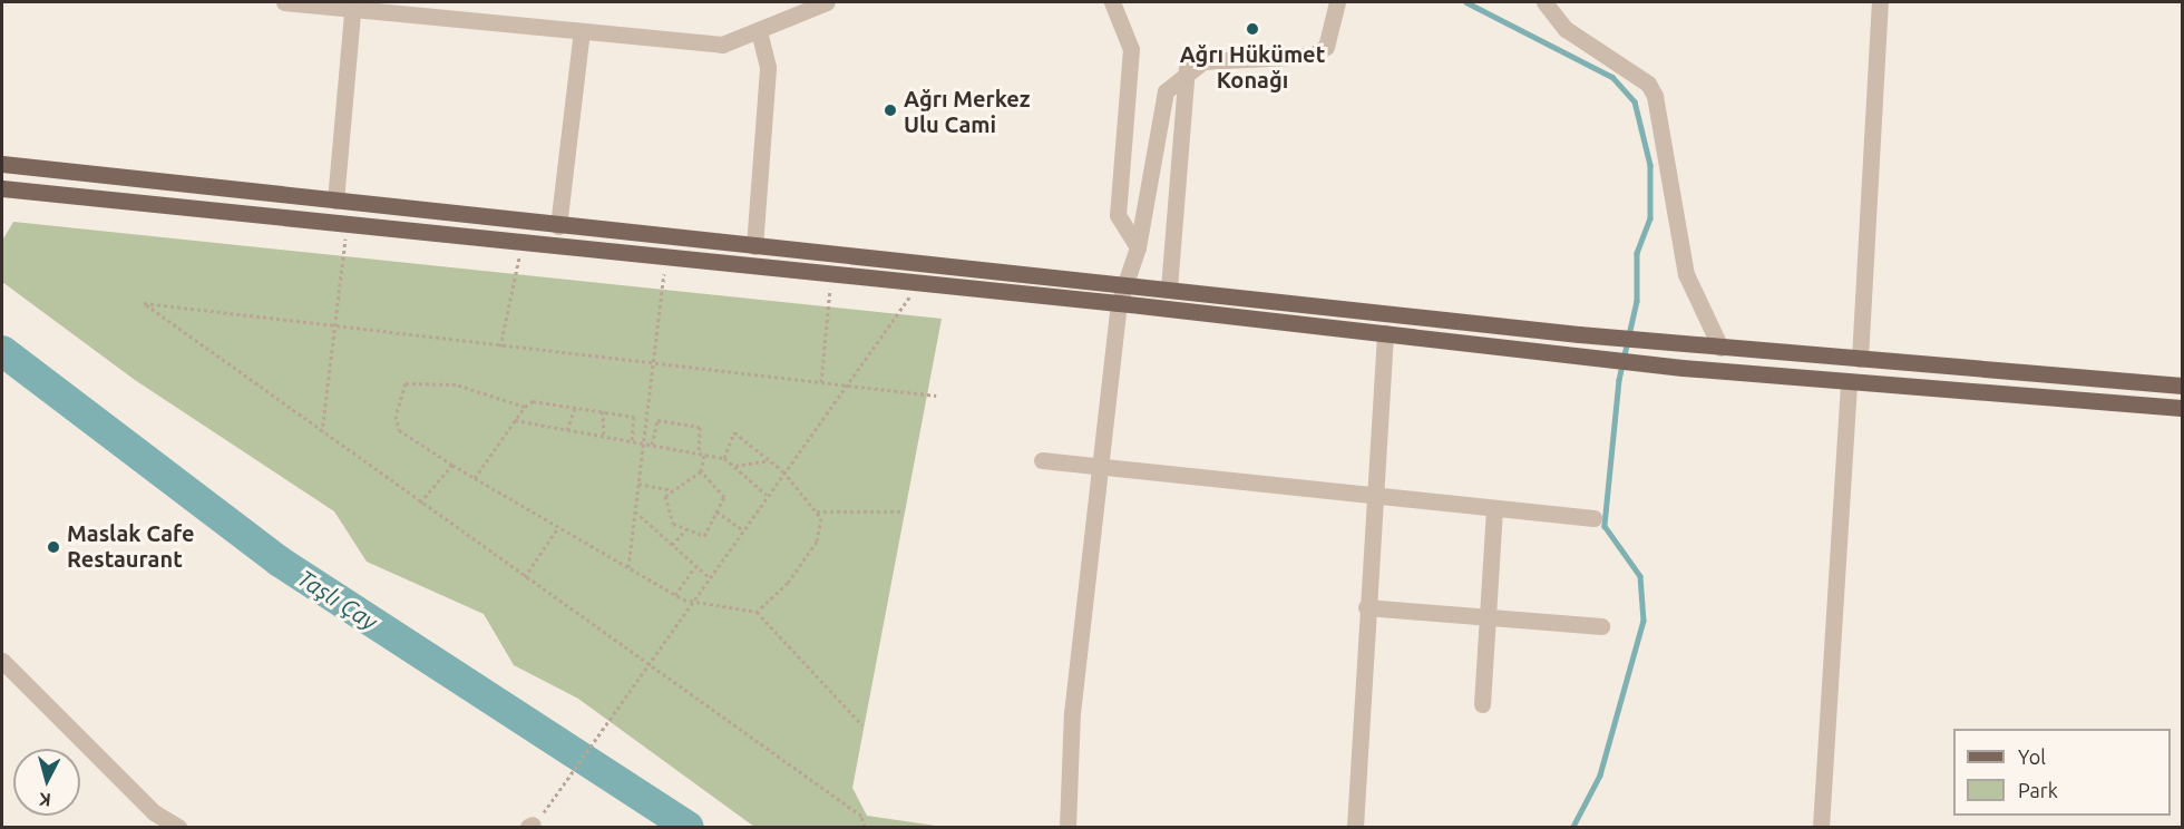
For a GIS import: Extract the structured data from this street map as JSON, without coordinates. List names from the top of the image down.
{
  "water": ["Taşlı Çay"],
  "places": ["Ağrı Hükümet Konağı", "Ağrı Merkez Ulu Cami", "Maslak Cafe Restaurant"],
  "legend": ["Yol", "Park"],
  "north": "bottom"
}
